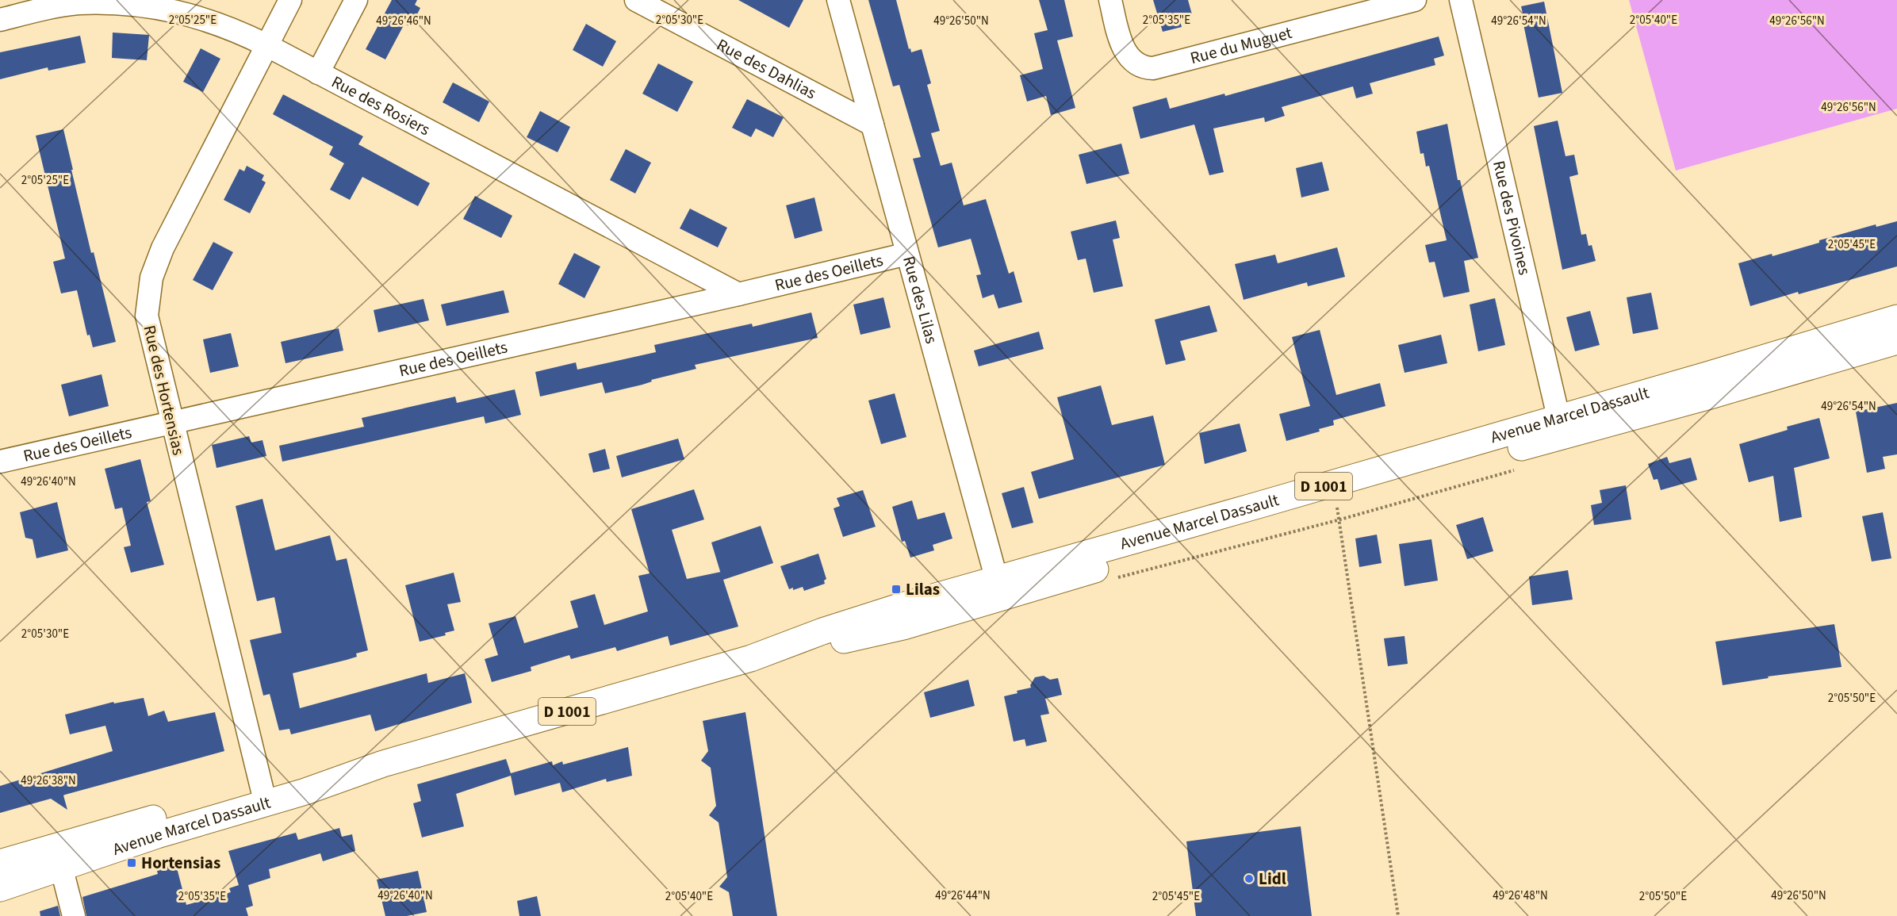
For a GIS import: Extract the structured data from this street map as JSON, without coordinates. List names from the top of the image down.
{
  "streets": {
    "main road": ["Avenue Marcel Dassault", "D 1001"],
    "street": [
      "Rue du Muguet",
      "Rue des Dahlias",
      "Rue des Rosiers",
      "Rue des Pivoines",
      "Rue des Oeillets",
      "Rue des Lilas",
      "Rue des Hortensias"
    ]
  },
  "crossings": [
    ["Rue des Dahlias", "Rue des Lilas"],
    ["Rue des Rosiers", "Rue des Oeillets"],
    ["Rue des Rosiers", "Rue des Hortensias"],
    ["Rue des Pivoines", "Avenue Marcel Dassault"],
    ["Rue des Oeillets", "Rue des Lilas"],
    ["Rue des Oeillets", "Rue des Hortensias"],
    ["Rue des Lilas", "Avenue Marcel Dassault"],
    ["Rue des Hortensias", "Avenue Marcel Dassault"]
  ],
  "places": {
    "transit": ["Lilas", "Hortensias"],
    "other": ["Lidl"]
  },
  "coordinates": [
    "2°05'35\"E",
    "2°05'40\"E",
    "2°05'25\"E",
    "2°05'30\"E",
    "49°26'54\"N",
    "49°26'56\"N",
    "49°26'46\"N",
    "49°26'50\"N",
    "2°05'45\"E",
    "49°26'40\"N",
    "2°05'50\"E",
    "49°26'38\"N",
    "49°26'44\"N",
    "49°26'48\"N"
  ]
}
